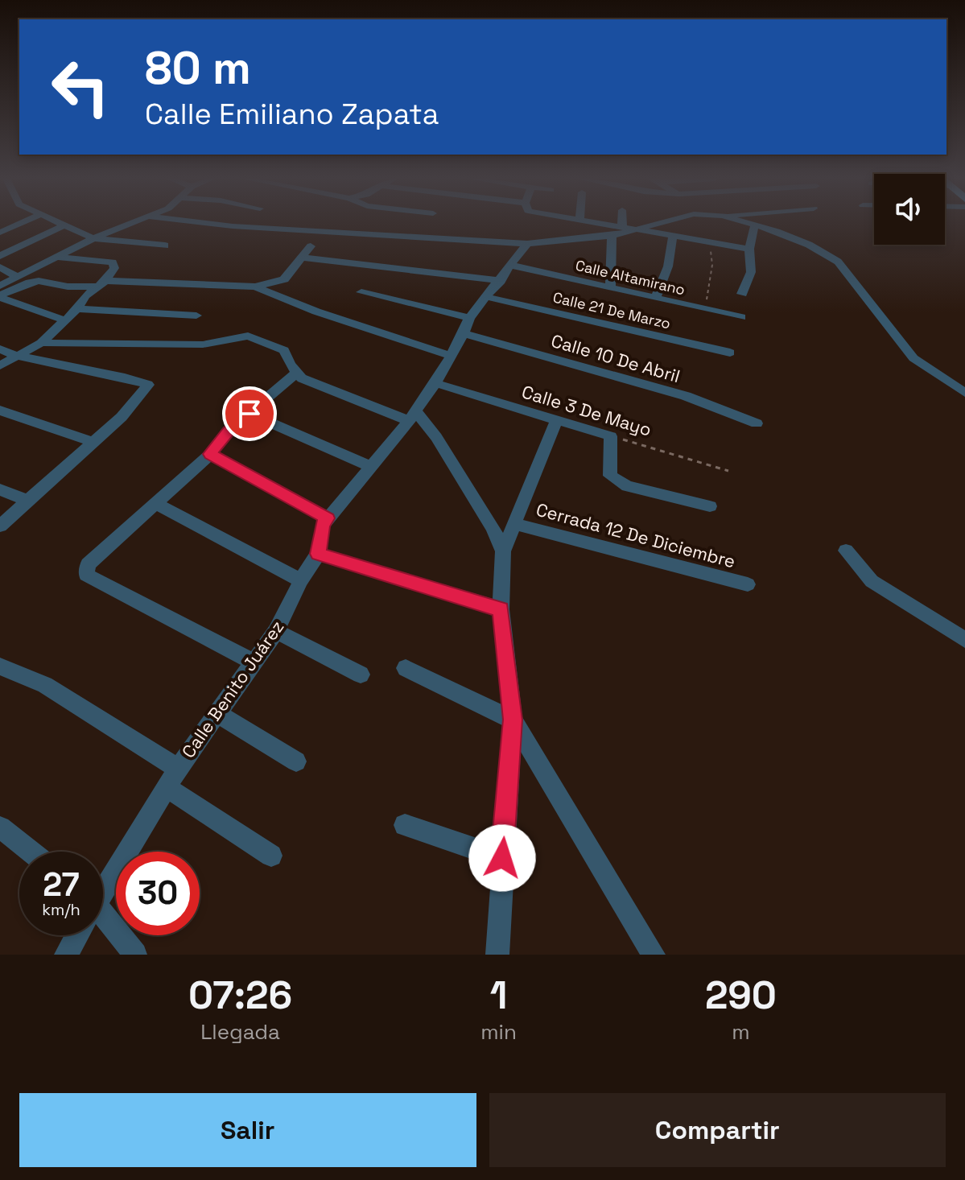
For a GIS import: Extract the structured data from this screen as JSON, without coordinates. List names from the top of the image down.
{
  "streets": {
    "street": [
      "Calle Altamirano",
      "Calle 21 De Marzo",
      "Calle 10 De Abril",
      "Calle 3 De Mayo",
      "Cerrada 12 De Diciembre",
      "Calle Benito Juárez"
    ]
  },
  "crossings": [
    ["Calle Altamirano", "Calle Benito Juárez"],
    ["Calle 21 De Marzo", "Calle Benito Juárez"],
    ["Calle 10 De Abril", "Calle Benito Juárez"],
    ["Calle 3 De Mayo", "Calle Benito Juárez"]
  ],
  "page": {
    "turn": ["80 m", "Calle Emiliano Zapata"],
    "speed": "27 km/h",
    "limit": "30",
    "eta": [
      "07:26",
      "Llegada",
      "1",
      "min",
      "290",
      "m"
    ],
    "buttons": ["Salir", "Compartir"]
  }
}
